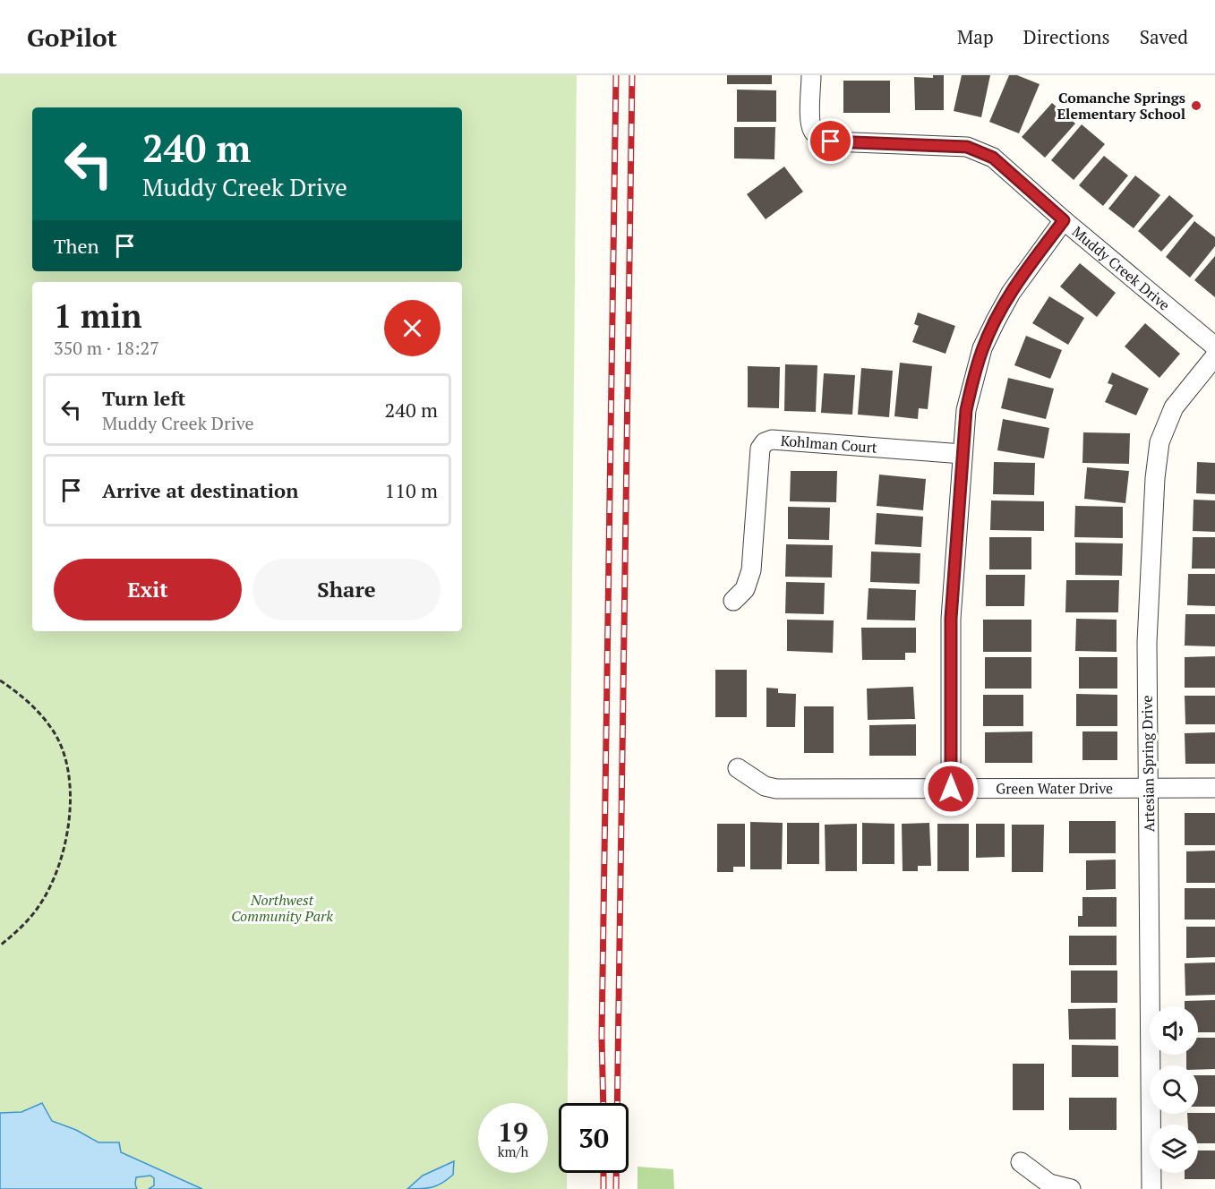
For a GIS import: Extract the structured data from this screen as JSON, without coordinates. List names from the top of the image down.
{
  "streets": {
    "street": [
      "Muddy Creek Drive",
      "Kohlman Court",
      "Artesian Spring Drive",
      "Green Water Drive"
    ]
  },
  "crossings": [
    ["Artesian Spring Drive", "Green Water Drive"]
  ],
  "parks": ["Northwest Community Park"],
  "places": ["Comanche Springs Elementary School"],
  "page": {
    "header": "GoPilot",
    "nav": ["Map", "Directions", "Saved"],
    "turn": ["240 m", "Muddy Creek Drive"],
    "then": "Then",
    "heading": ["1 min", "350 m · 18:27"],
    "list": [
      {
        "name": "Turn left",
        "note": "Muddy Creek Drive",
        "value": "240 m"
      },
      {
        "name": "Arrive at destination",
        "value": "110 m"
      }
    ],
    "buttons": ["Exit", "Share"],
    "speed": "19 km/h",
    "limit": "30"
  }
}
